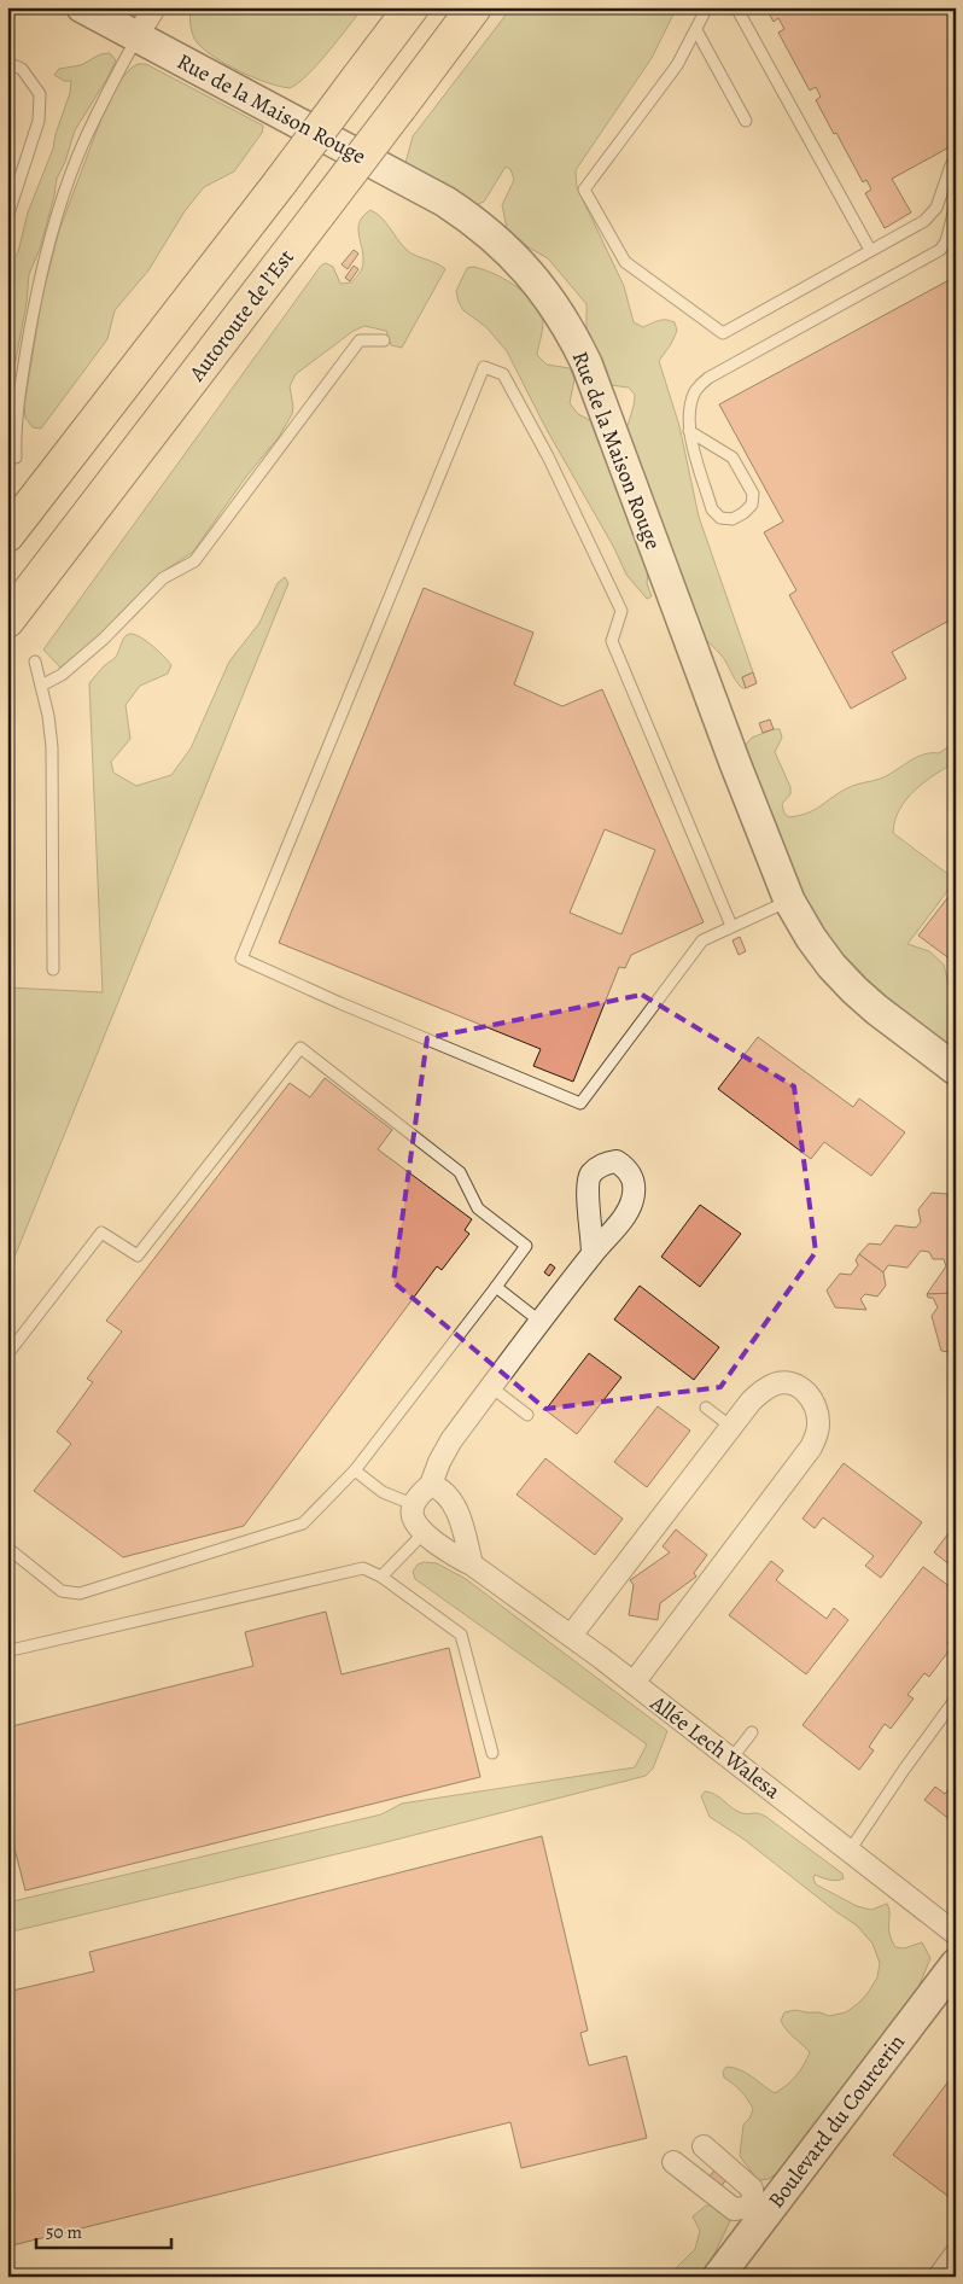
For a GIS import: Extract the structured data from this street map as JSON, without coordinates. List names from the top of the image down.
{
  "streets": {
    "highway": ["Autoroute de l’Est"],
    "street": ["Rue de la Maison Rouge", "Allée Lech Walesa", "Boulevard du Courcerin"]
  },
  "scale_bar": "50 m"
}
